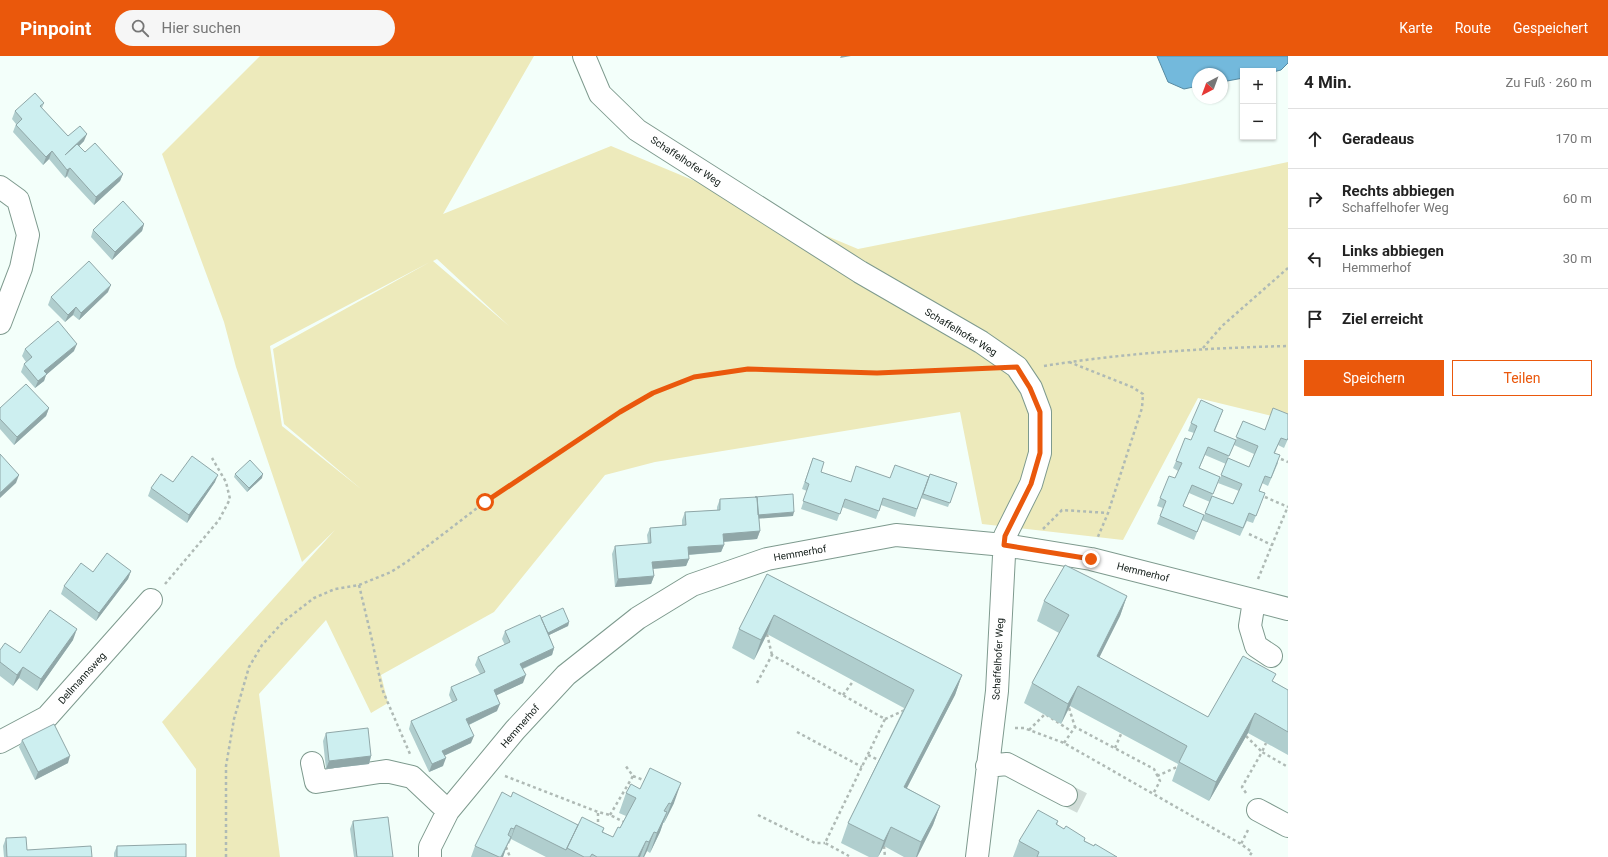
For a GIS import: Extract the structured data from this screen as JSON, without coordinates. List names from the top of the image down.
{
  "streets": {
    "street": ["Schaffelhofer Weg", "Hemmerhof", "Dellmannsweg"]
  },
  "crossings": [
    ["Schaffelhofer Weg", "Hemmerhof"]
  ],
  "north": "bottom left",
  "page": {
    "header": "Pinpoint",
    "search": "Hier suchen",
    "nav": ["Karte", "Route", "Gespeichert"],
    "heading": ["4 Min.", "Zu Fuß · 260 m"],
    "map_buttons": ["+", "−"],
    "list": [
      ["Geradeaus", "170 m"],
      ["Rechts abbiegen", "Schaffelhofer Weg", "60 m"],
      ["Links abbiegen", "Hemmerhof", "30 m"],
      "Ziel erreicht"
    ],
    "buttons": ["Speichern", "Teilen"]
  }
}
